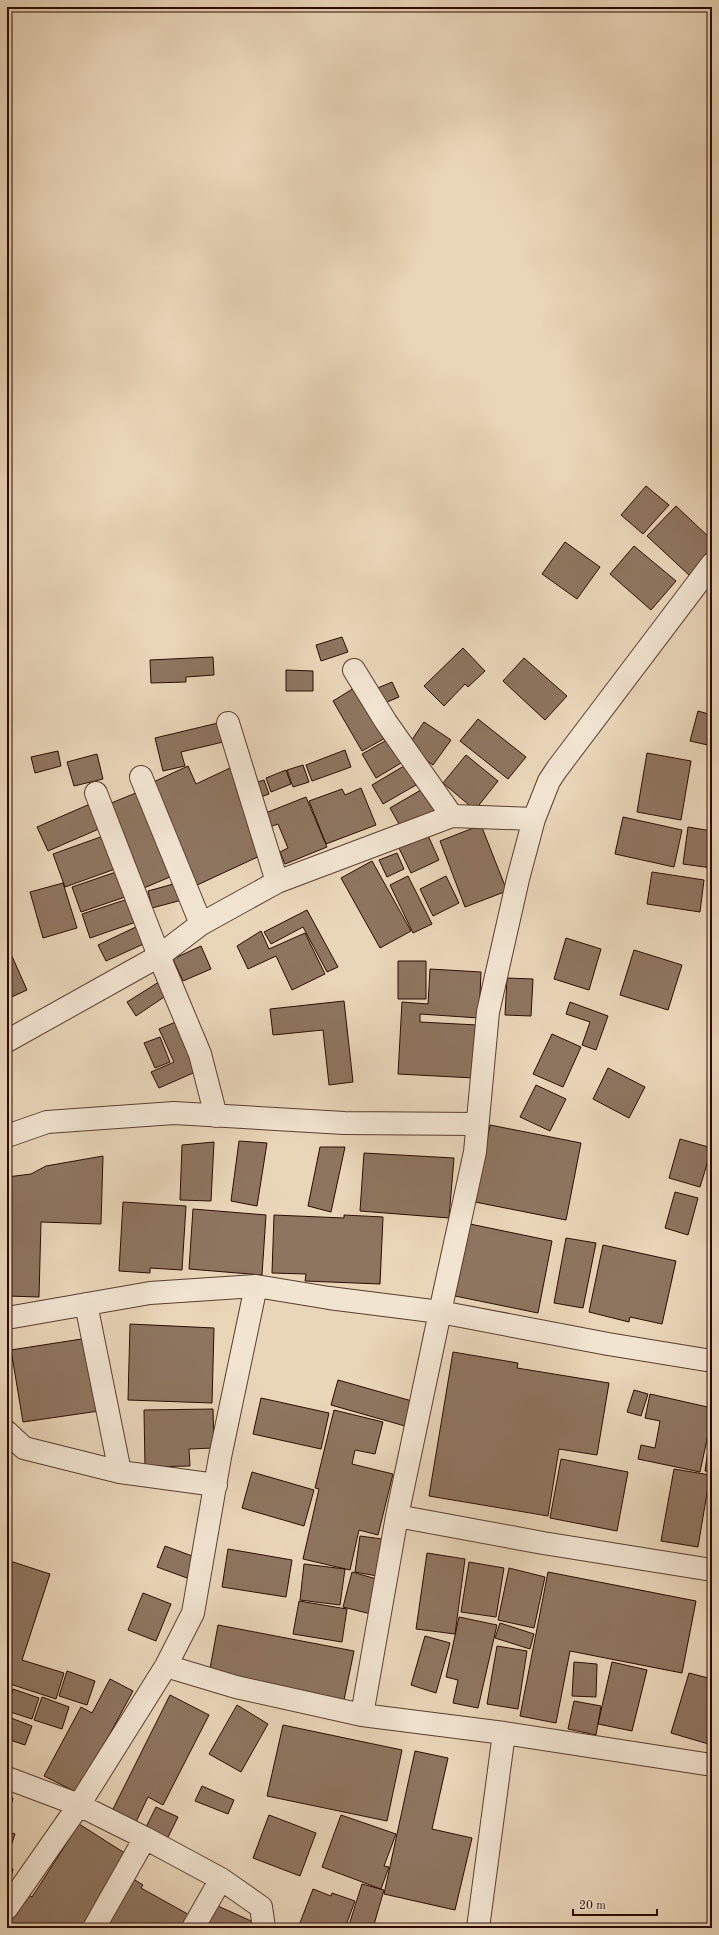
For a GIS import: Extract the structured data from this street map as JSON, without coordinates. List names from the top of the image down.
{
  "scale_bar": "20 m"
}
